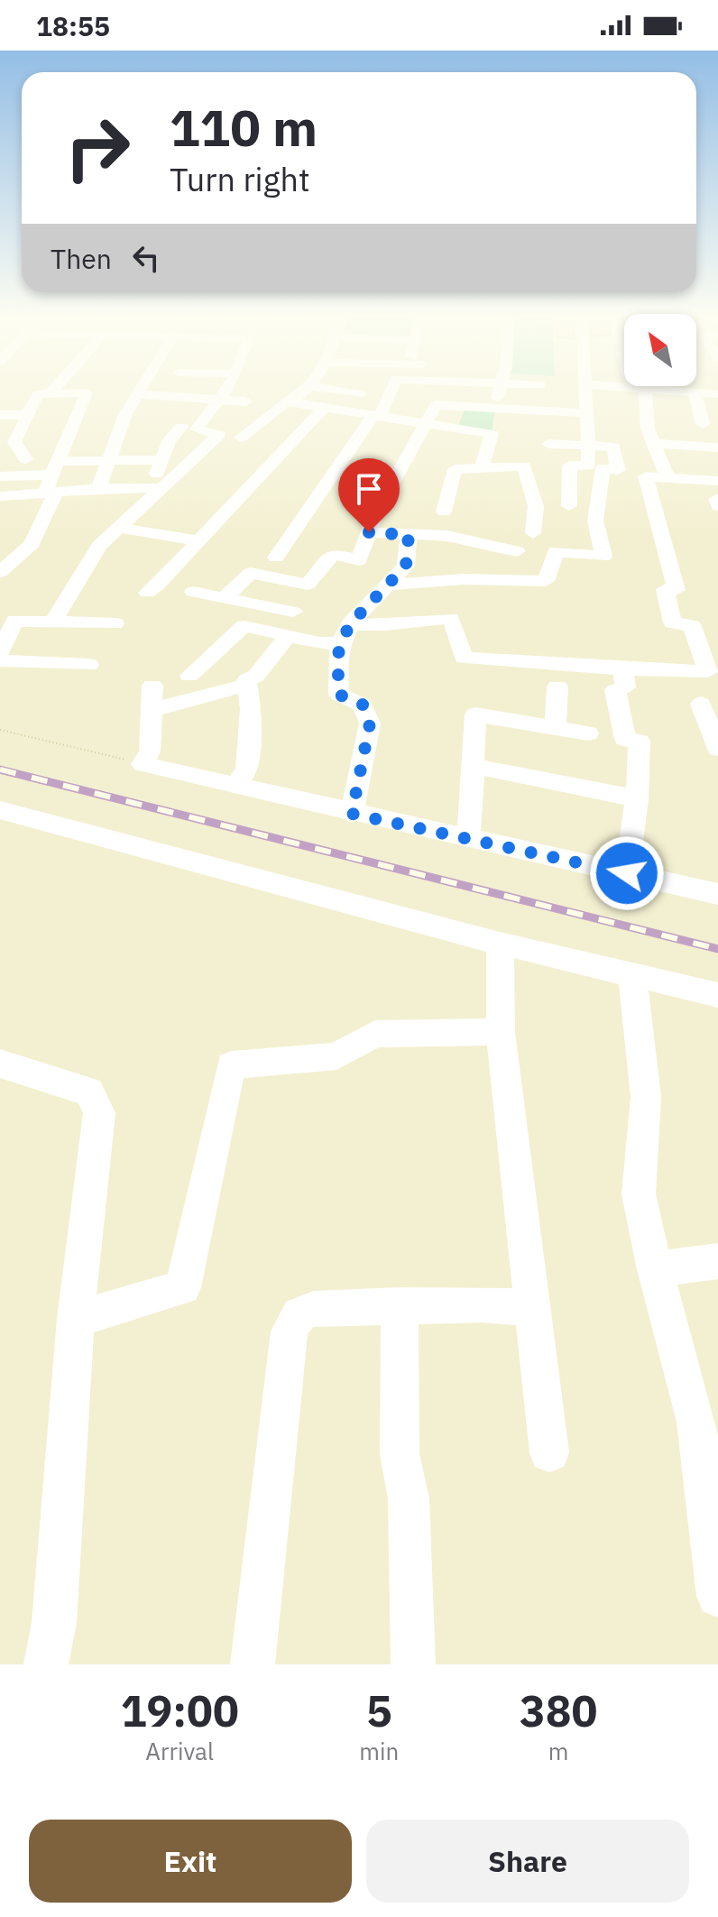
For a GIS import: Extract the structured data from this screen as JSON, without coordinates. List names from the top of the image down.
{
  "north": "top left",
  "page": {
    "status": "18:55",
    "turn": ["110 m", "Turn right"],
    "then": "Then",
    "eta": [
      "19:00",
      "Arrival",
      "5",
      "min",
      "380",
      "m"
    ],
    "buttons": ["Exit", "Share"]
  }
}
